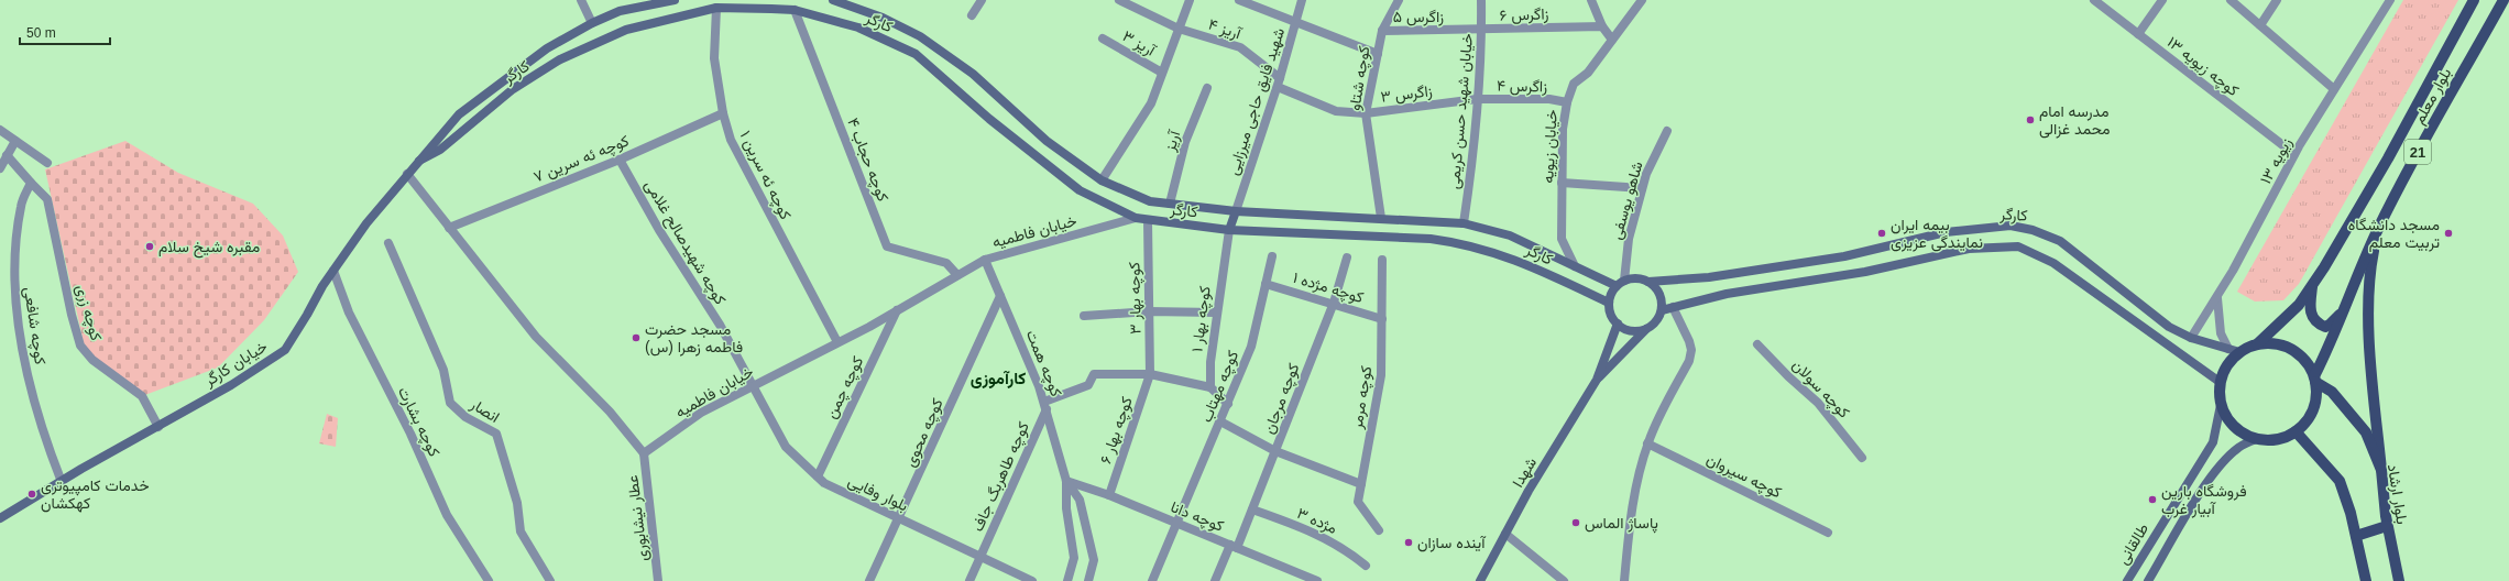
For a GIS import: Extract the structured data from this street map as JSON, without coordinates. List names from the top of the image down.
{
  "streets": {
    "main road": [
      "کارگر",
      "بلوار معلم",
      "21",
      "خیابان کارگر",
      "شهدا",
      "بلوار ارشاد",
      "طالقانی"
    ],
    "street": [
      "زاگرس ۶",
      "زاگرس ۵",
      "آریز ۴",
      "آریز ۳",
      "کوچه زیویه ۱۳",
      "کوچه شتاو",
      "زاگرس ۴",
      "زاگرس ۳",
      "شهید فایق حاجی میرزایی",
      "خیابان شهید حسن کریمی",
      "آریز",
      "خیابان زیویه",
      "کوچه ئه سرین ۷",
      "کوچه حجاب ۴",
      "زیویه ۱۳",
      "کوچه ئه سرین ۱",
      "شاهو یوسفی",
      "خیابان فاطمیه",
      "کوچه شهیدصالح غلامی",
      "کوچه مژده ۱",
      "کوچه بهار ۳",
      "کوچه زری",
      "کوچه بهار ۱",
      "کوچه شافعی",
      "کوچه همت",
      "کوچه مهتاب",
      "کوچه چمن",
      "کوچه سولان",
      "کوچه مرمر",
      "کوچه مرجان",
      "انصار",
      "کوچه بشارت",
      "کوچه بهار ۶",
      "کوچه محوی",
      "کوچه سیروان",
      "کوچه طاهربگ جاف",
      "بلوار وفایی",
      "کوچه دانا",
      "عطار نیشابوری",
      "مژده ۳"
    ]
  },
  "crossings": [
    ["زاگرس ۶", "زاگرس ۵"],
    ["زاگرس ۶", "خیابان شهید حسن کریمی"],
    ["زاگرس ۵", "کوچه شتاو"],
    ["زاگرس ۵", "خیابان شهید حسن کریمی"],
    ["کارگر", "کوچه شتاو"],
    ["کارگر", "بلوار معلم"],
    ["کارگر", "شهید فایق حاجی میرزایی"],
    ["کارگر", "خیابان شهید حسن کریمی"],
    ["کارگر", "آریز"],
    ["کارگر", "خیابان زیویه"],
    ["کارگر", "کوچه حجاب ۴"],
    ["کارگر", "زیویه ۱۳"],
    ["کارگر", "کوچه ئه سرین ۱"],
    ["کارگر", "شاهو یوسفی"],
    ["کارگر", "خیابان فاطمیه"],
    ["کارگر", "کوچه بهار ۳"],
    ["کارگر", "کوچه بهار ۱"],
    ["کارگر", "خیابان کارگر"],
    ["کارگر", "بلوار ارشاد"],
    ["کارگر", "طالقانی"],
    ["آریز ۴", "شهید فایق حاجی میرزایی"],
    ["کوچه زیویه ۱۳", "زیویه ۱۳"],
    ["کوچه شتاو", "زاگرس ۳"],
    ["زاگرس ۴", "زاگرس ۳"],
    ["زاگرس ۴", "خیابان شهید حسن کریمی"],
    ["زاگرس ۴", "خیابان زیویه"],
    ["زاگرس ۳", "شهید فایق حاجی میرزایی"],
    ["زاگرس ۳", "خیابان شهید حسن کریمی"],
    ["بلوار معلم", "بلوار ارشاد"],
    ["بلوار معلم", "طالقانی"],
    ["کوچه ئه سرین ۷", "کوچه ئه سرین ۱"],
    ["کوچه ئه سرین ۷", "کوچه شهیدصالح غلامی"],
    ["کوچه حجاب ۴", "خیابان فاطمیه"],
    ["کوچه ئه سرین ۱", "خیابان فاطمیه"],
    ["خیابان فاطمیه", "کوچه شهیدصالح غلامی"],
    ["خیابان فاطمیه", "کوچه همت"],
    ["خیابان فاطمیه", "کوچه چمن"],
    ["خیابان فاطمیه", "بلوار وفایی"],
    ["خیابان فاطمیه", "عطار نیشابوری"],
    ["کوچه شهیدصالح غلامی", "بلوار وفایی"],
    ["کوچه مژده ۱", "کوچه مهتاب"],
    ["کوچه مژده ۱", "کوچه مرمر"],
    ["کوچه مژده ۱", "کوچه مرجان"],
    ["کوچه بهار ۳", "کوچه بهار ۶"],
    ["کوچه زری", "کوچه شافعی"],
    ["کوچه زری", "خیابان کارگر"],
    ["کوچه شافعی", "خیابان کارگر"],
    ["خیابان کارگر", "کوچه بشارت"],
    ["کوچه همت", "کوچه محوی"],
    ["کوچه همت", "کوچه طاهربگ جاف"],
    ["کوچه همت", "کوچه دانا"],
    ["کوچه مهتاب", "کوچه دانا"],
    ["کوچه چمن", "بلوار وفایی"],
    ["کوچه مرجان", "کوچه دانا"],
    ["کوچه مرجان", "مژده ۳"],
    ["کوچه بهار ۶", "کوچه دانا"],
    ["کوچه محوی", "بلوار وفایی"],
    ["کوچه طاهربگ جاف", "بلوار وفایی"],
    ["بلوار ارشاد", "طالقانی"]
  ],
  "districts": ["کارآموزی"],
  "places": [
    "مدرسه امام محمد غزالی",
    "بیمه ایران نمایندگی عزیزی",
    "مسجد دانشگاه تربیت معلم",
    "مقبره شیخ سلام",
    "مسجد حضرت فاطمه زهرا (س)",
    "خدمات کامپیوتری کهکشان",
    "فروشگاه بارین آبیار غرب",
    "پاساژ الماس",
    "آینده سازان"
  ],
  "scale_bar": "50 m"
}
